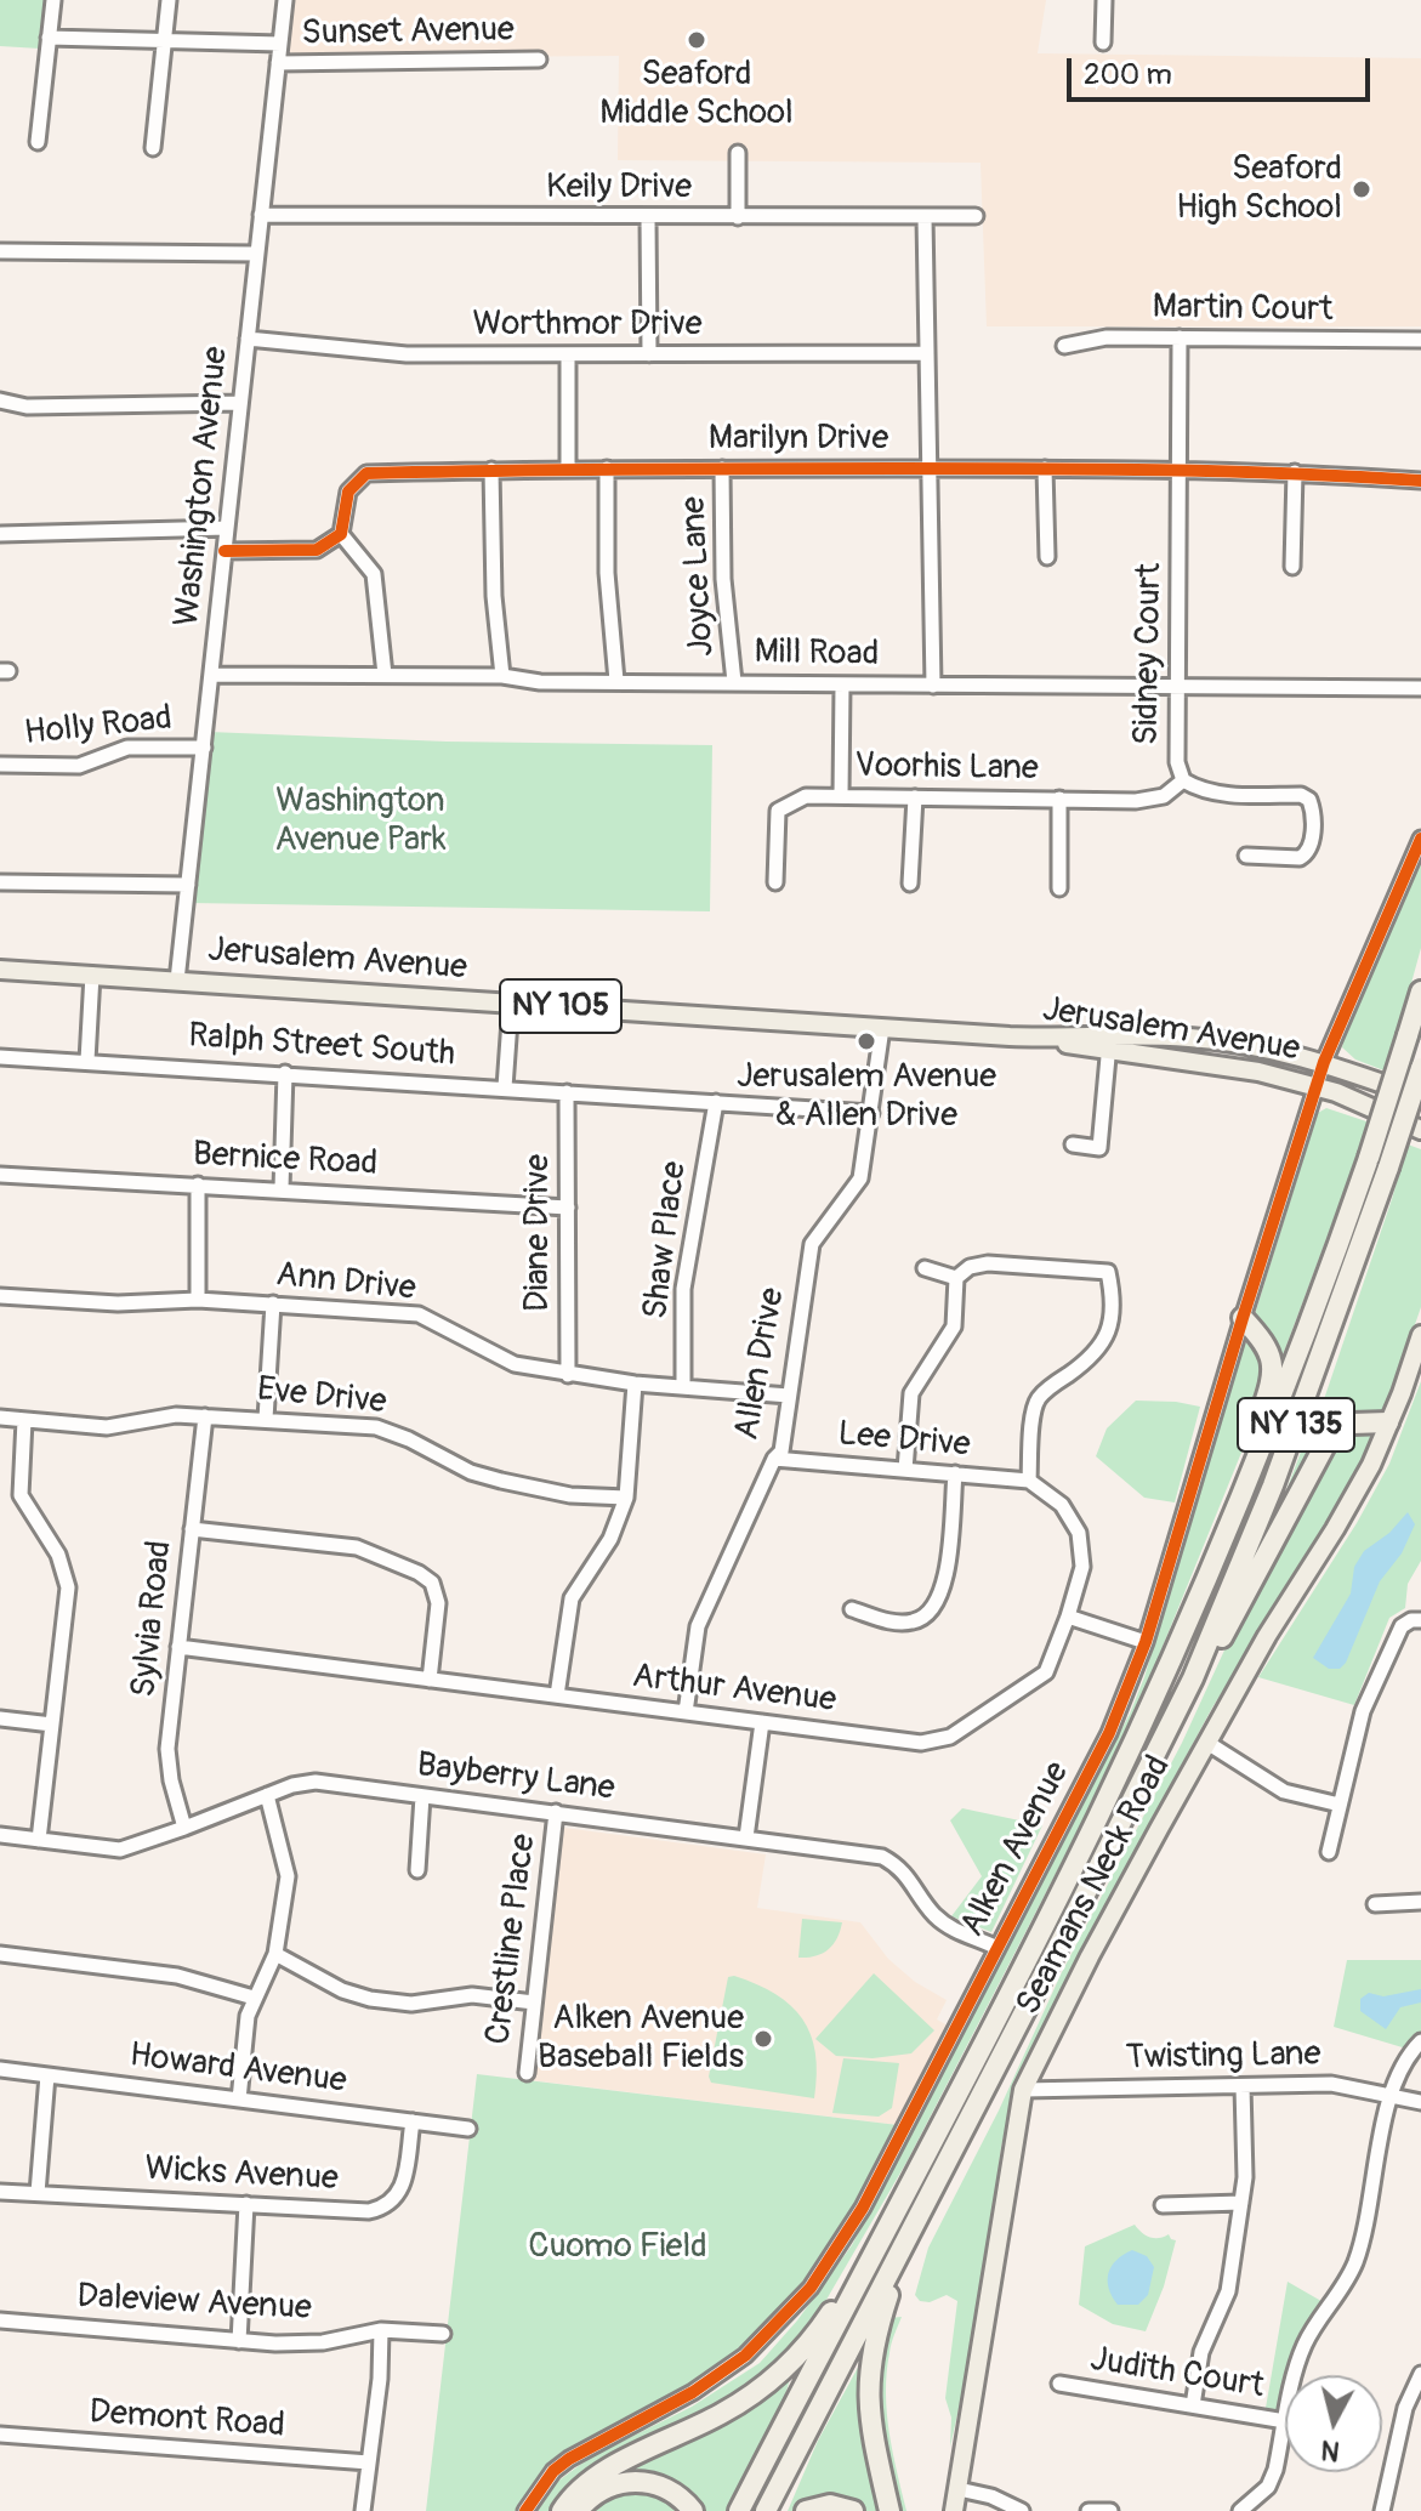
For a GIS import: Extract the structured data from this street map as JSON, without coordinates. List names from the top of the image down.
{
  "streets": {
    "highway": ["NY 135"],
    "main road": ["Jerusalem Avenue", "NY 105", "Seamans Neck Road"],
    "street": [
      "Sunset Avenue",
      "Keily Drive",
      "Martin Court",
      "Worthmor Drive",
      "Marilyn Drive",
      "Washington Avenue",
      "Joyce Lane",
      "Mill Road",
      "Sidney Court",
      "Holly Road",
      "Voorhis Lane",
      "Ralph Street South",
      "Bernice Road",
      "Diane Drive",
      "Shaw Place",
      "Ann Drive",
      "Allen Drive",
      "Eve Drive",
      "Lee Drive",
      "Sylvia Road",
      "Arthur Avenue",
      "Bayberry Lane",
      "Alken Avenue",
      "Crestline Place",
      "Twisting Lane",
      "Howard Avenue",
      "Wicks Avenue",
      "Daleview Avenue",
      "Judith Court",
      "Demont Road"
    ]
  },
  "crossings": [
    ["Sunset Avenue", "Washington Avenue"],
    ["Keily Drive", "Washington Avenue"],
    ["Martin Court", "Sidney Court"],
    ["Worthmor Drive", "Washington Avenue"],
    ["Marilyn Drive", "Joyce Lane"],
    ["Marilyn Drive", "Sidney Court"],
    ["Washington Avenue", "Mill Road"],
    ["Washington Avenue", "Holly Road"],
    ["Washington Avenue", "Jerusalem Avenue"],
    ["Joyce Lane", "Mill Road"],
    ["Mill Road", "Sidney Court"],
    ["Sidney Court", "Voorhis Lane"],
    ["Jerusalem Avenue", "Allen Drive"],
    ["Jerusalem Avenue", "Alken Avenue"],
    ["Ralph Street South", "Diane Drive"],
    ["Ralph Street South", "Shaw Place"],
    ["Ralph Street South", "Allen Drive"],
    ["Bernice Road", "Diane Drive"],
    ["Diane Drive", "Ann Drive"],
    ["Shaw Place", "Ann Drive"],
    ["Ann Drive", "Allen Drive"],
    ["Allen Drive", "Lee Drive"],
    ["Allen Drive", "Arthur Avenue"],
    ["Eve Drive", "Sylvia Road"],
    ["Lee Drive", "Arthur Avenue"],
    ["Sylvia Road", "Arthur Avenue"],
    ["Sylvia Road", "Bayberry Lane"],
    ["Bayberry Lane", "Alken Avenue"],
    ["Bayberry Lane", "Crestline Place"],
    ["Seamans Neck Road", "Twisting Lane"],
    ["Howard Avenue", "Wicks Avenue"]
  ],
  "parks": ["Washington Avenue Park", "Cuomo Field"],
  "places": [
    "Seaford Middle School",
    "Seaford High School",
    "Jerusalem Avenue & Allen Drive",
    "Alken Avenue Baseball Fields"
  ],
  "scale_bar": "200 m",
  "north": "bottom"
}
